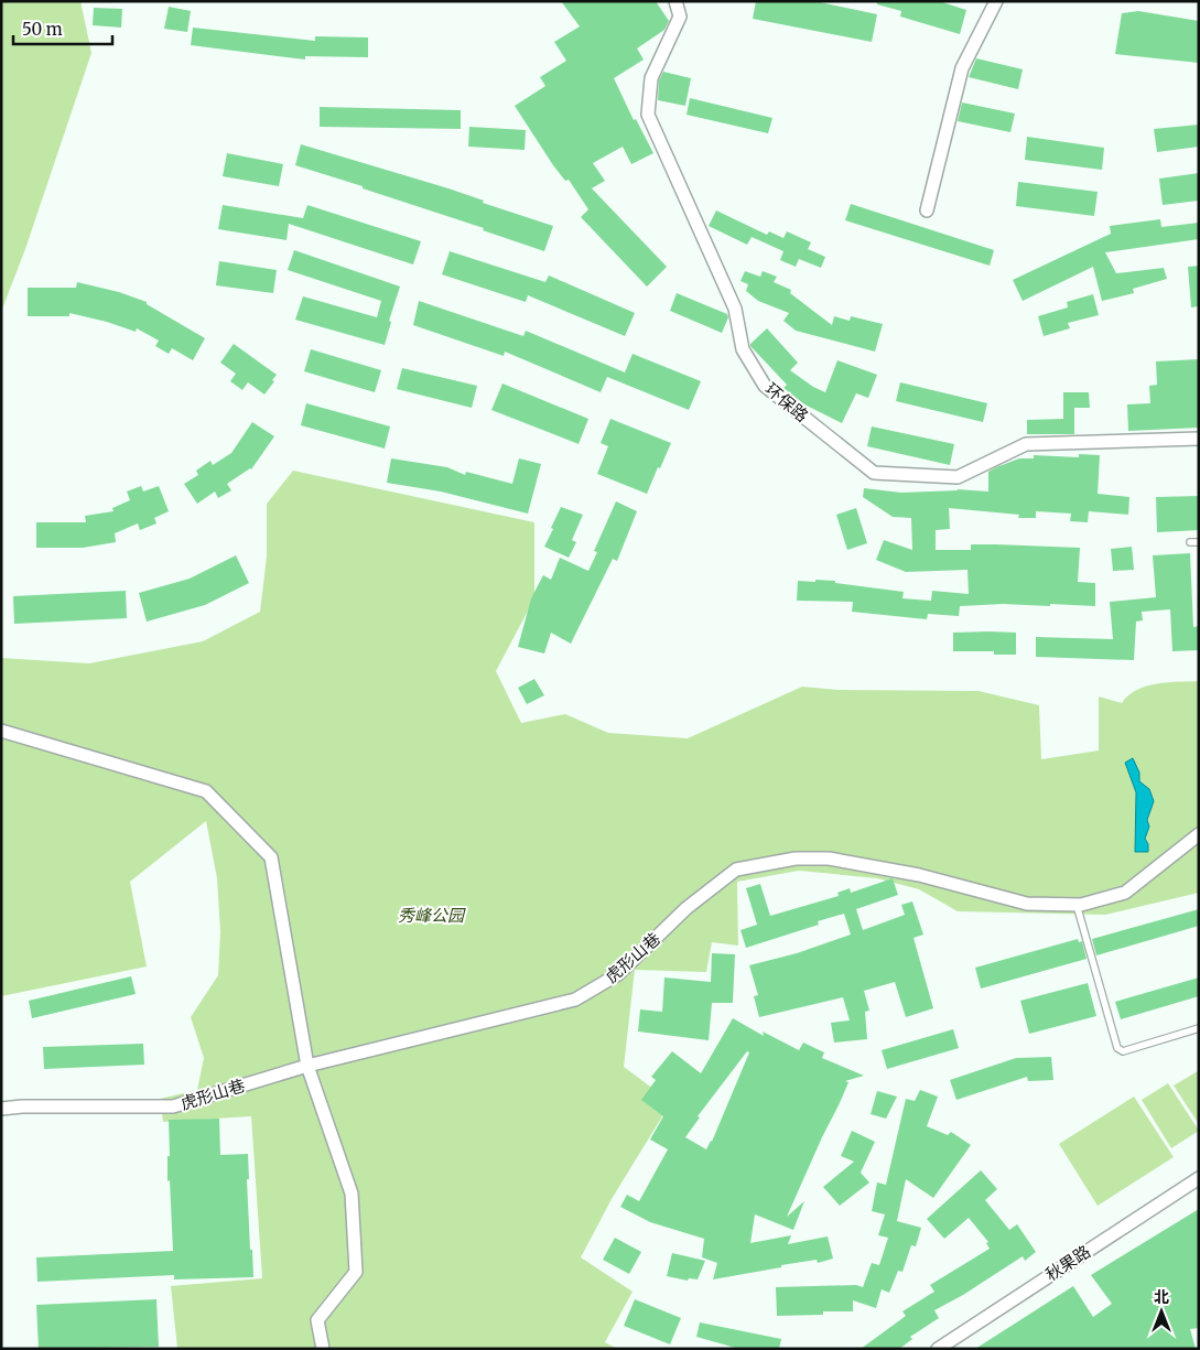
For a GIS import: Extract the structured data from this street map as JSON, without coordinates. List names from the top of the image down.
{
  "streets": {
    "street": ["环保路", "虎形山巷", "秋果路"]
  },
  "parks": ["秀峰公园"],
  "scale_bar": "50 m",
  "north": "top"
}
